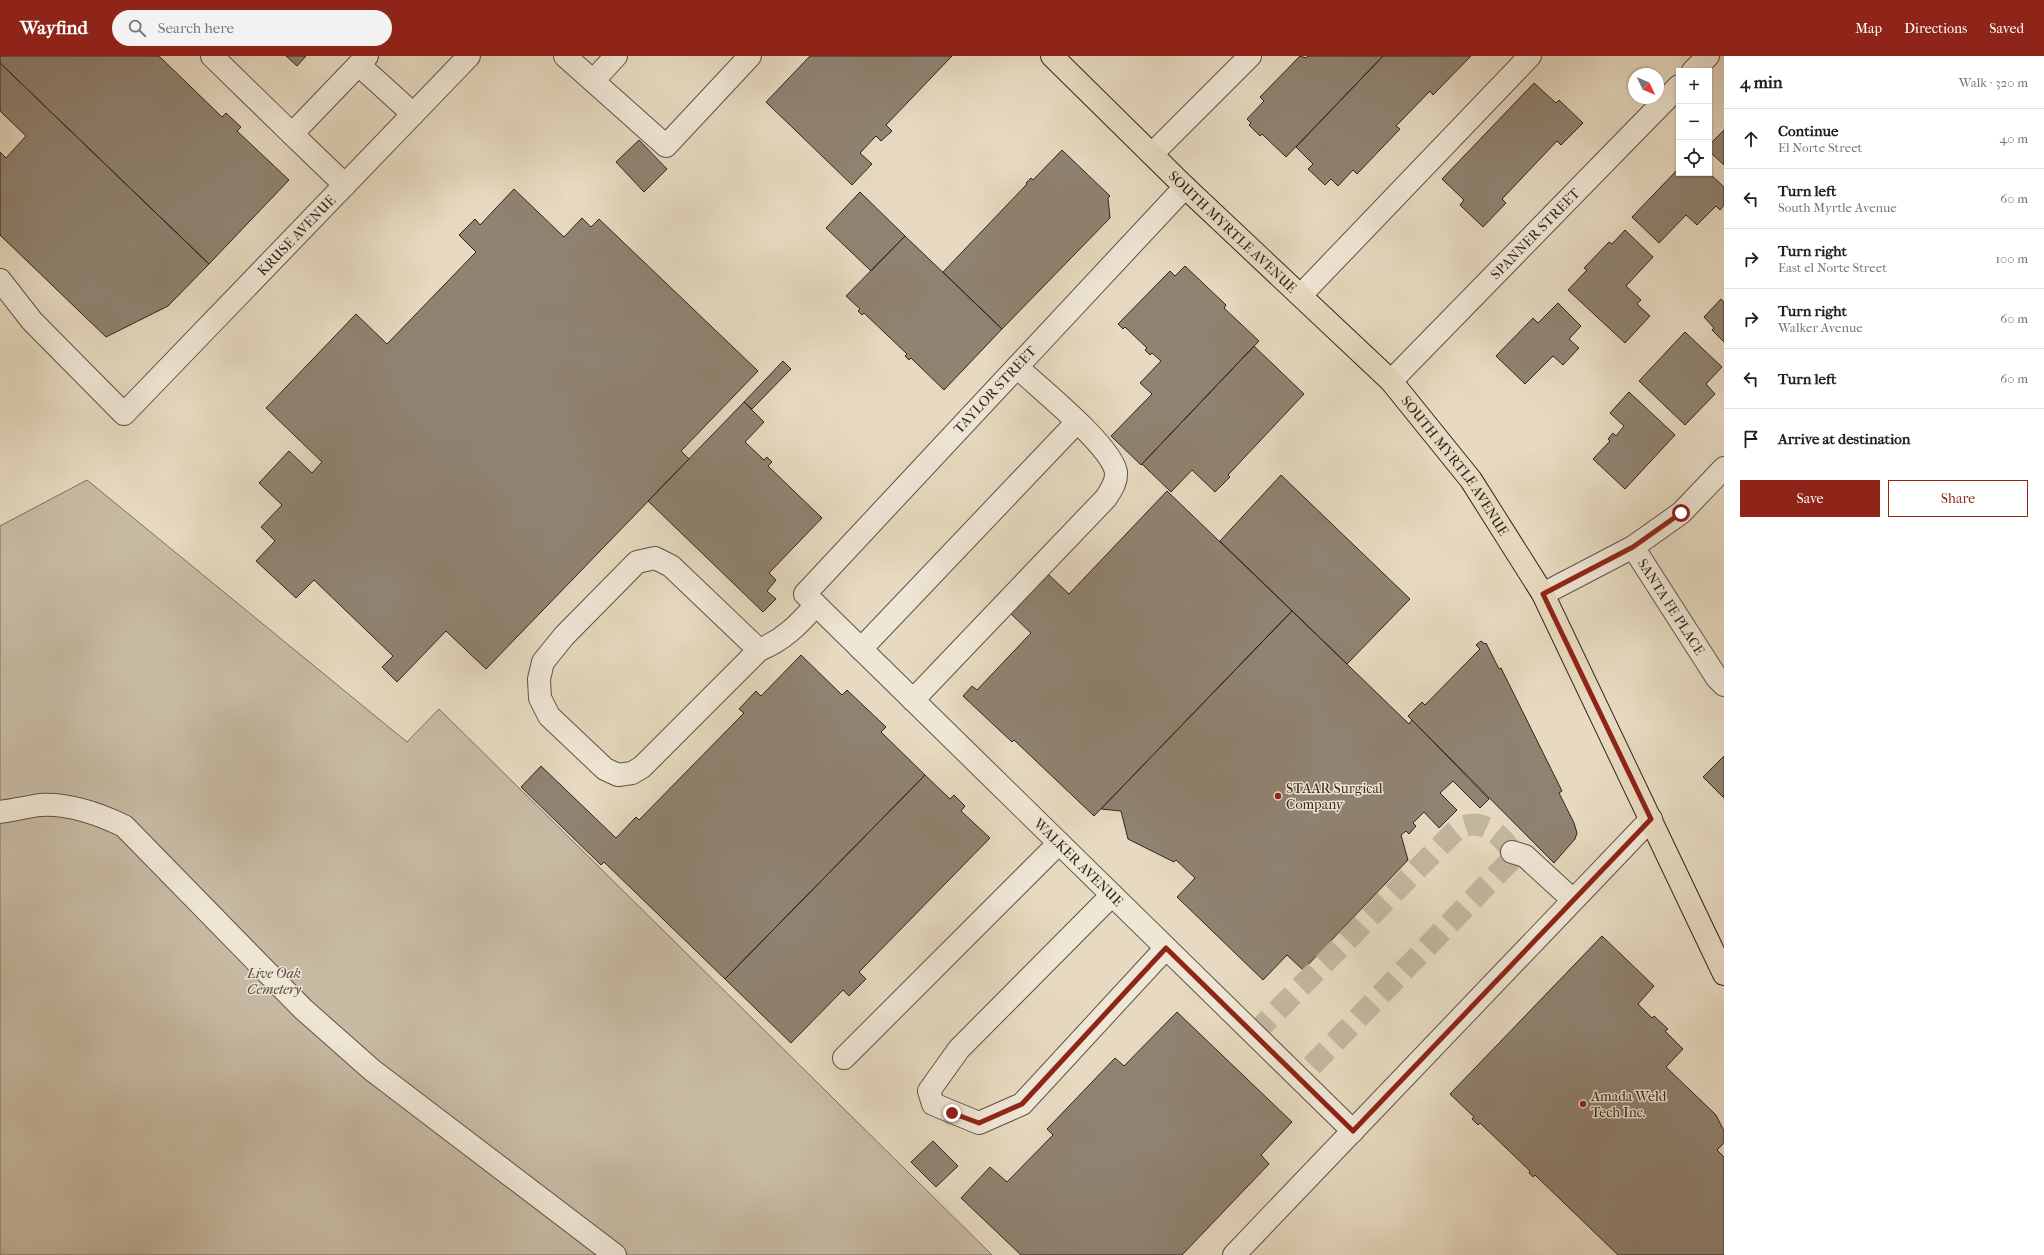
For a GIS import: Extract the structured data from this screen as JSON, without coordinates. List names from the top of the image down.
{
  "streets": {
    "main road": ["SOUTH MYRTLE AVENUE"],
    "street": [
      "SPANNER STREET",
      "KRUSE AVENUE",
      "TAYLOR STREET",
      "SANTA FE PLACE",
      "WALKER AVENUE"
    ]
  },
  "crossings": [
    ["SOUTH MYRTLE AVENUE", "SPANNER STREET"],
    ["SOUTH MYRTLE AVENUE", "TAYLOR STREET"],
    ["TAYLOR STREET", "WALKER AVENUE"]
  ],
  "parks": ["Live Oak Cemetery"],
  "places": ["STAAR Surgical Company", "Amada Weld Tech Inc."],
  "north": "bottom right",
  "page": {
    "header": "Wayfind",
    "search": "Search here",
    "nav": ["Map", "Directions", "Saved"],
    "heading": ["4 min", "Walk · 320 m"],
    "map_buttons": ["+", "−"],
    "list": [
      ["Continue", "El Norte Street", "40 m"],
      ["Turn left", "South Myrtle Avenue", "60 m"],
      ["Turn right", "East el Norte Street", "100 m"],
      ["Turn right", "Walker Avenue", "60 m"],
      ["Turn left", "60 m"],
      "Arrive at destination"
    ],
    "buttons": ["Save", "Share"]
  }
}
